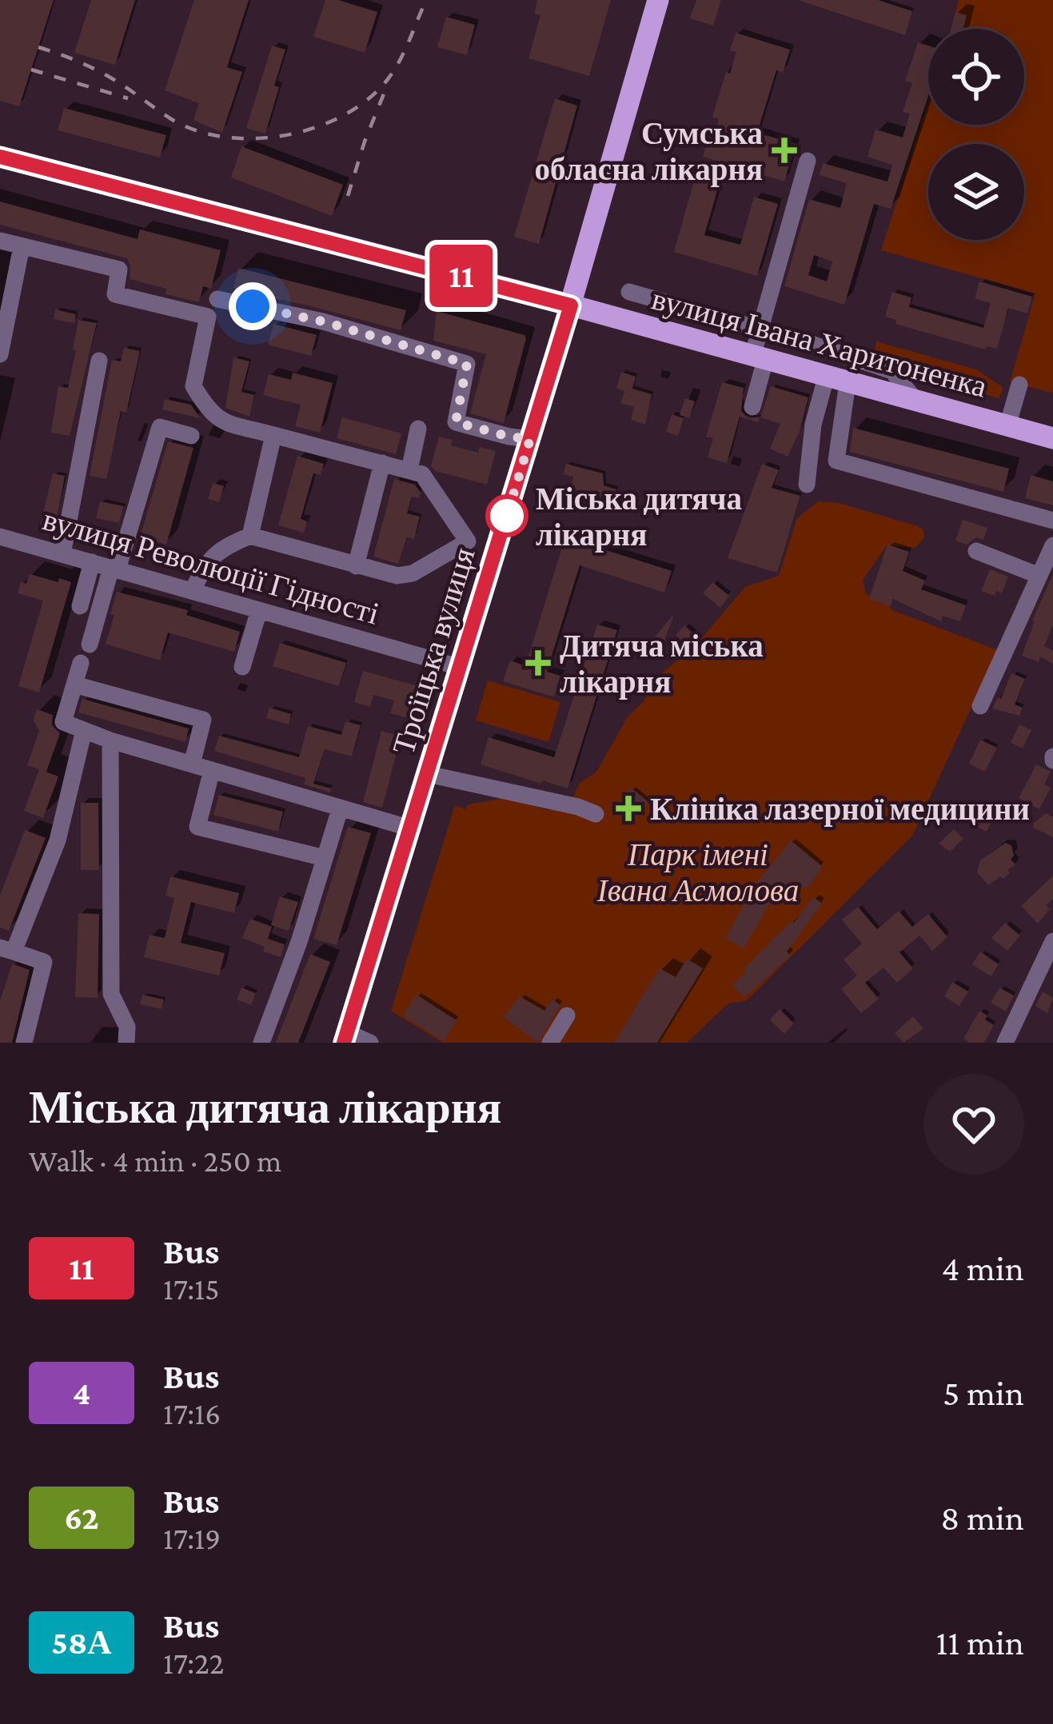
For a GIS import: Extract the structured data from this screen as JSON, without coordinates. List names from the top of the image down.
{
  "streets": {
    "main road": ["вулиця Івана Харитоненка", "Троїцька вулиця"],
    "street": ["вулиця Революції Гідності"]
  },
  "crossings": [
    ["вулиця Івана Харитоненка", "Троїцька вулиця"],
    ["вулиця Революції Гідності", "Троїцька вулиця"]
  ],
  "parks": ["Парк імені Івана Асмолова"],
  "places": {
    "health": ["Сумська обласна лікарня", "Дитяча міська лікарня", "Клініка лазерної медицини"],
    "other": ["Міська дитяча лікарня"]
  },
  "lines": ["bus line 11"],
  "page": {
    "on_map": "11",
    "heading": ["Міська дитяча лікарня", "Walk · 4 min · 250 m"],
    "list": [
      {
        "mark": "11",
        "name": "Bus",
        "note": "17:15",
        "value": "4 min"
      },
      {
        "mark": "4",
        "name": "Bus",
        "note": "17:16",
        "value": "5 min"
      },
      {
        "mark": "62",
        "name": "Bus",
        "note": "17:19",
        "value": "8 min"
      },
      {
        "mark": "58А",
        "name": "Bus",
        "note": "17:22",
        "value": "11 min"
      }
    ]
  }
}
